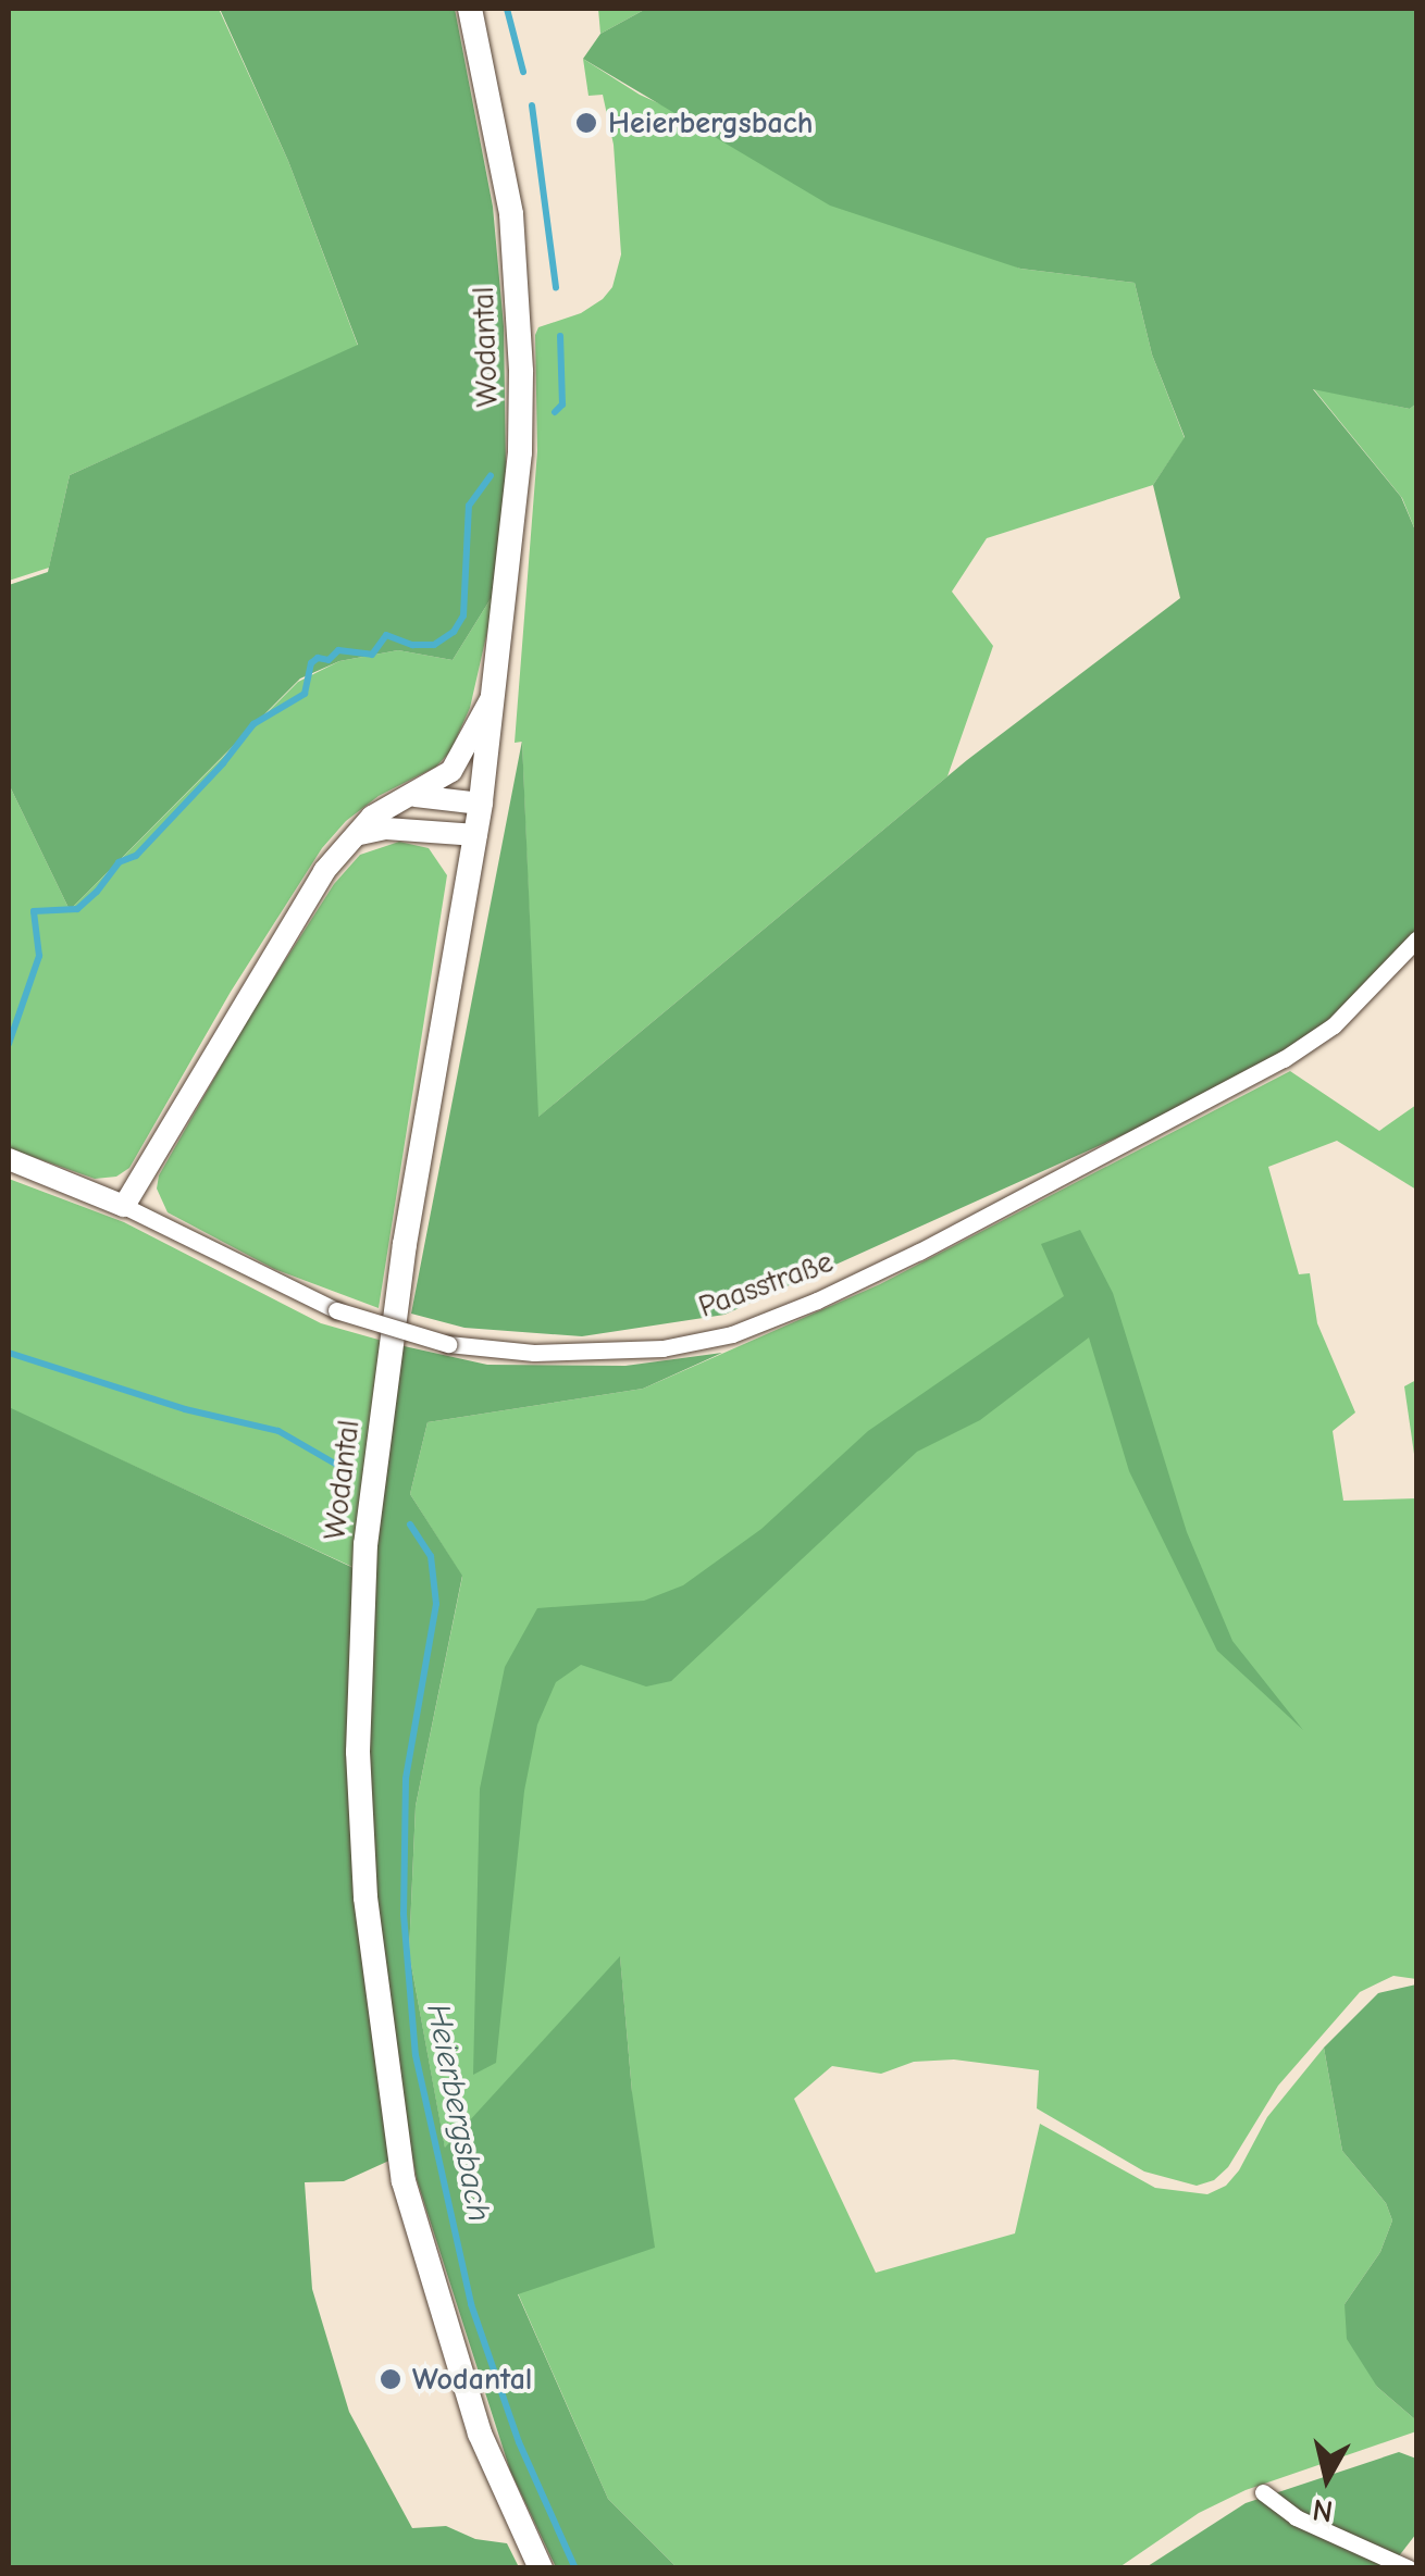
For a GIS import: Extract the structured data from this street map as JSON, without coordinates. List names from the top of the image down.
{
  "streets": {
    "main road": ["Wodantal"],
    "street": ["Paasstraße"]
  },
  "crossings": [
    ["Wodantal", "Paasstraße"]
  ],
  "water": ["Heierbergsbach"],
  "places": ["Heierbergsbach", "Wodantal"],
  "north": "bottom"
}
